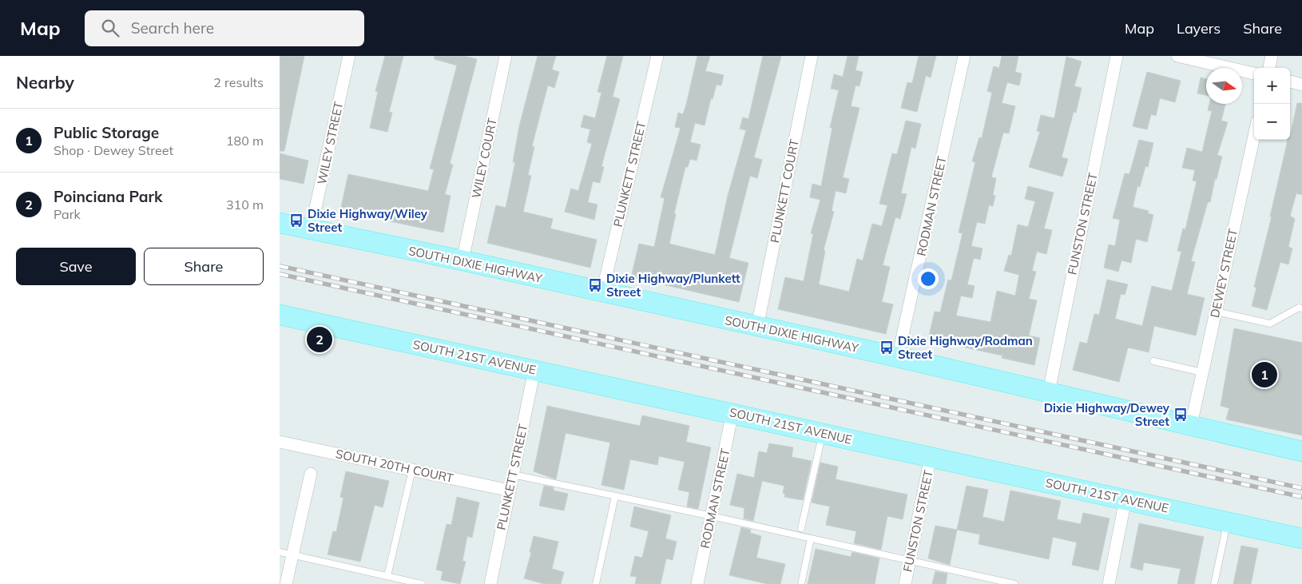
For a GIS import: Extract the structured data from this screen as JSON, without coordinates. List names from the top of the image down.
{
  "streets": {
    "main road": ["SOUTH DIXIE HIGHWAY", "SOUTH 21ST AVENUE"],
    "street": [
      "WILEY STREET",
      "WILEY COURT",
      "PLUNKETT STREET",
      "PLUNKETT COURT",
      "RODMAN STREET",
      "FUNSTON STREET",
      "DEWEY STREET",
      "SOUTH 20TH COURT"
    ]
  },
  "crossings": [
    ["WILEY STREET", "SOUTH DIXIE HIGHWAY"],
    ["WILEY COURT", "SOUTH DIXIE HIGHWAY"],
    ["PLUNKETT STREET", "SOUTH DIXIE HIGHWAY"],
    ["PLUNKETT STREET", "SOUTH 21ST AVENUE"],
    ["PLUNKETT STREET", "SOUTH 20TH COURT"],
    ["PLUNKETT COURT", "SOUTH DIXIE HIGHWAY"],
    ["RODMAN STREET", "SOUTH DIXIE HIGHWAY"],
    ["RODMAN STREET", "SOUTH 21ST AVENUE"],
    ["FUNSTON STREET", "SOUTH DIXIE HIGHWAY"],
    ["FUNSTON STREET", "SOUTH 21ST AVENUE"],
    ["SOUTH DIXIE HIGHWAY", "DEWEY STREET"]
  ],
  "places": {
    "bus stop": [
      "Dixie Highway/Wiley Street",
      "Dixie Highway/Plunkett Street",
      "Dixie Highway/Rodman Street",
      "Dixie Highway/Dewey Street"
    ]
  },
  "north": "right",
  "page": {
    "header": "Map",
    "search": "Search here",
    "nav": ["Map", "Layers", "Share"],
    "heading": ["Nearby", "2 results"],
    "map_buttons": ["+", "−"],
    "list": [
      {
        "mark": "1",
        "name": "Public Storage",
        "note": "Shop · Dewey Street",
        "value": "180 m"
      },
      {
        "mark": "2",
        "name": "Poinciana Park",
        "note": "Park",
        "value": "310 m"
      }
    ],
    "buttons": ["Save", "Share"],
    "pins": ["2", "1"]
  }
}
